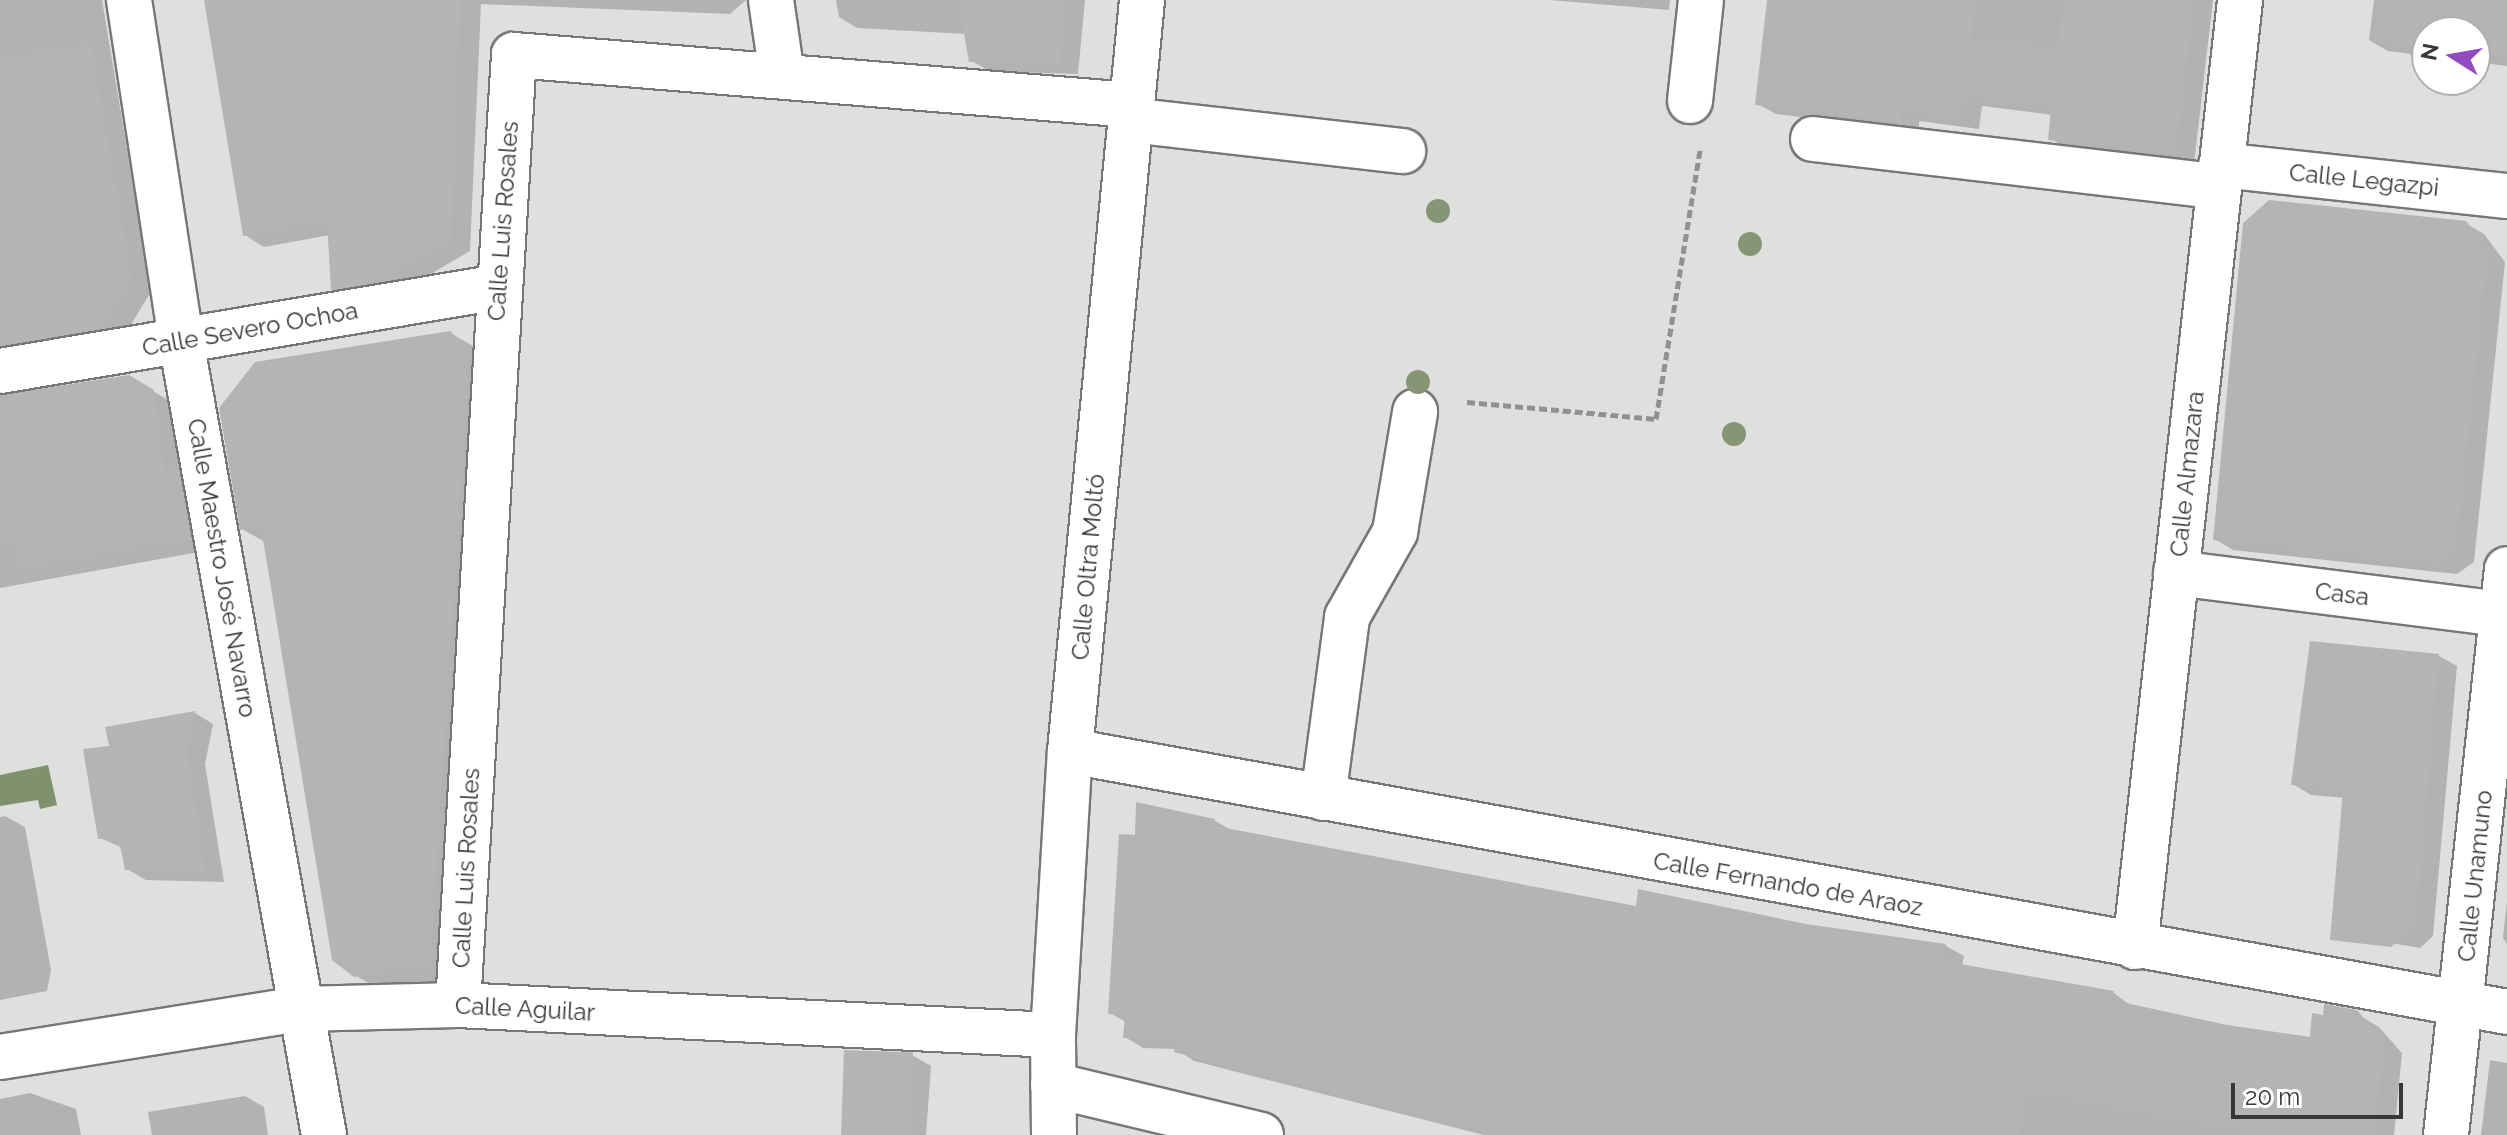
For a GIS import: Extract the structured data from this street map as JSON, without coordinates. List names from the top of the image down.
{
  "streets": {
    "street": [
      "Calle Legazpi",
      "Calle Luis Rosales",
      "Calle Severo Ochoa",
      "Calle Almazara",
      "Calle Oltra Moltó",
      "Calle Maestro José Navarro",
      "Casa",
      "Calle Unamuno",
      "Calle Fernando de Araoz",
      "Calle Aguilar"
    ]
  },
  "crossings": [
    ["Calle Legazpi", "Calle Almazara"],
    ["Calle Luis Rosales", "Calle Severo Ochoa"],
    ["Calle Luis Rosales", "Calle Oltra Moltó"],
    ["Calle Luis Rosales", "Calle Aguilar"],
    ["Calle Severo Ochoa", "Calle Maestro José Navarro"],
    ["Calle Almazara", "Casa"],
    ["Calle Almazara", "Calle Fernando de Araoz"],
    ["Calle Oltra Moltó", "Calle Fernando de Araoz"],
    ["Calle Oltra Moltó", "Calle Aguilar"],
    ["Calle Maestro José Navarro", "Calle Aguilar"],
    ["Casa", "Calle Unamuno"],
    ["Calle Unamuno", "Calle Fernando de Araoz"]
  ],
  "scale_bar": "20 m",
  "north": "left"
}
